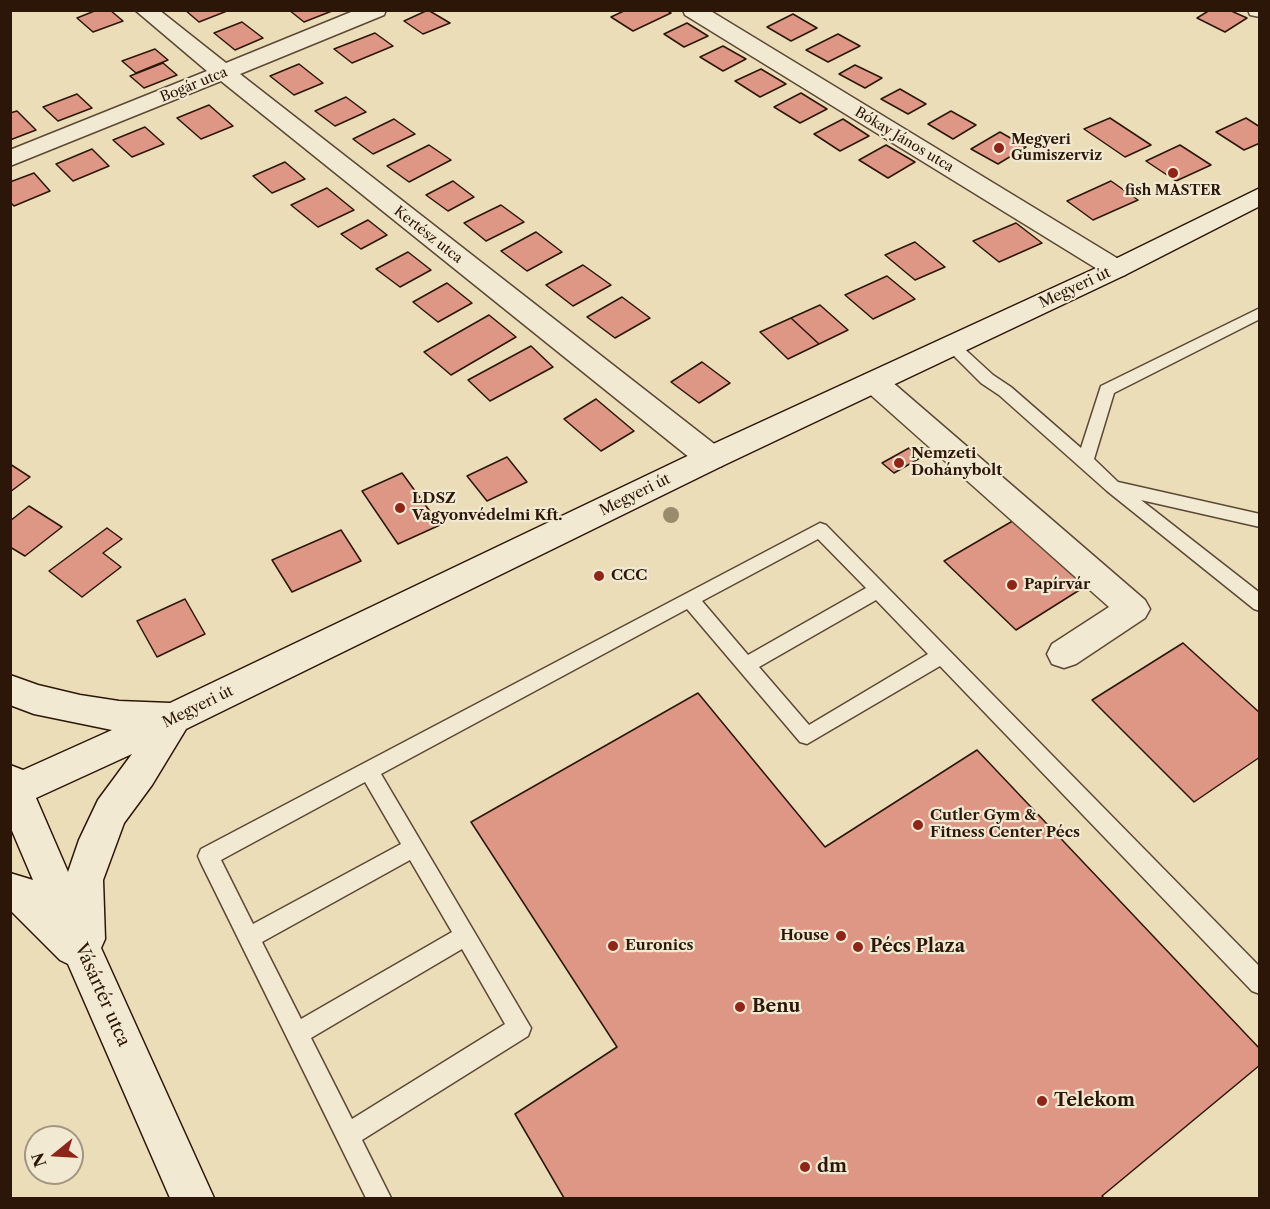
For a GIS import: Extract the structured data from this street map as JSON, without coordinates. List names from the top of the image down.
{
  "streets": {
    "street": [
      "Bogár utca",
      "Bókay János utca",
      "Kertész utca",
      "Megyeri út",
      "Vásártér utca"
    ]
  },
  "crossings": [
    ["Bogár utca", "Kertész utca"],
    ["Bókay János utca", "Megyeri út"],
    ["Kertész utca", "Megyeri út"],
    ["Megyeri út", "Vásártér utca"]
  ],
  "places": [
    "Megyeri Gumiszerviz",
    "fish MASTER",
    "Nemzeti Dohánybolt",
    "LDSZ Vagyonvédelmi Kft.",
    "CCC",
    "Papírvár",
    "Cutler Gym & Fitness Center Pécs",
    "House",
    "Euronics",
    "Pécs Plaza",
    "Benu",
    "Telekom",
    "dm"
  ],
  "north": "left"
}
